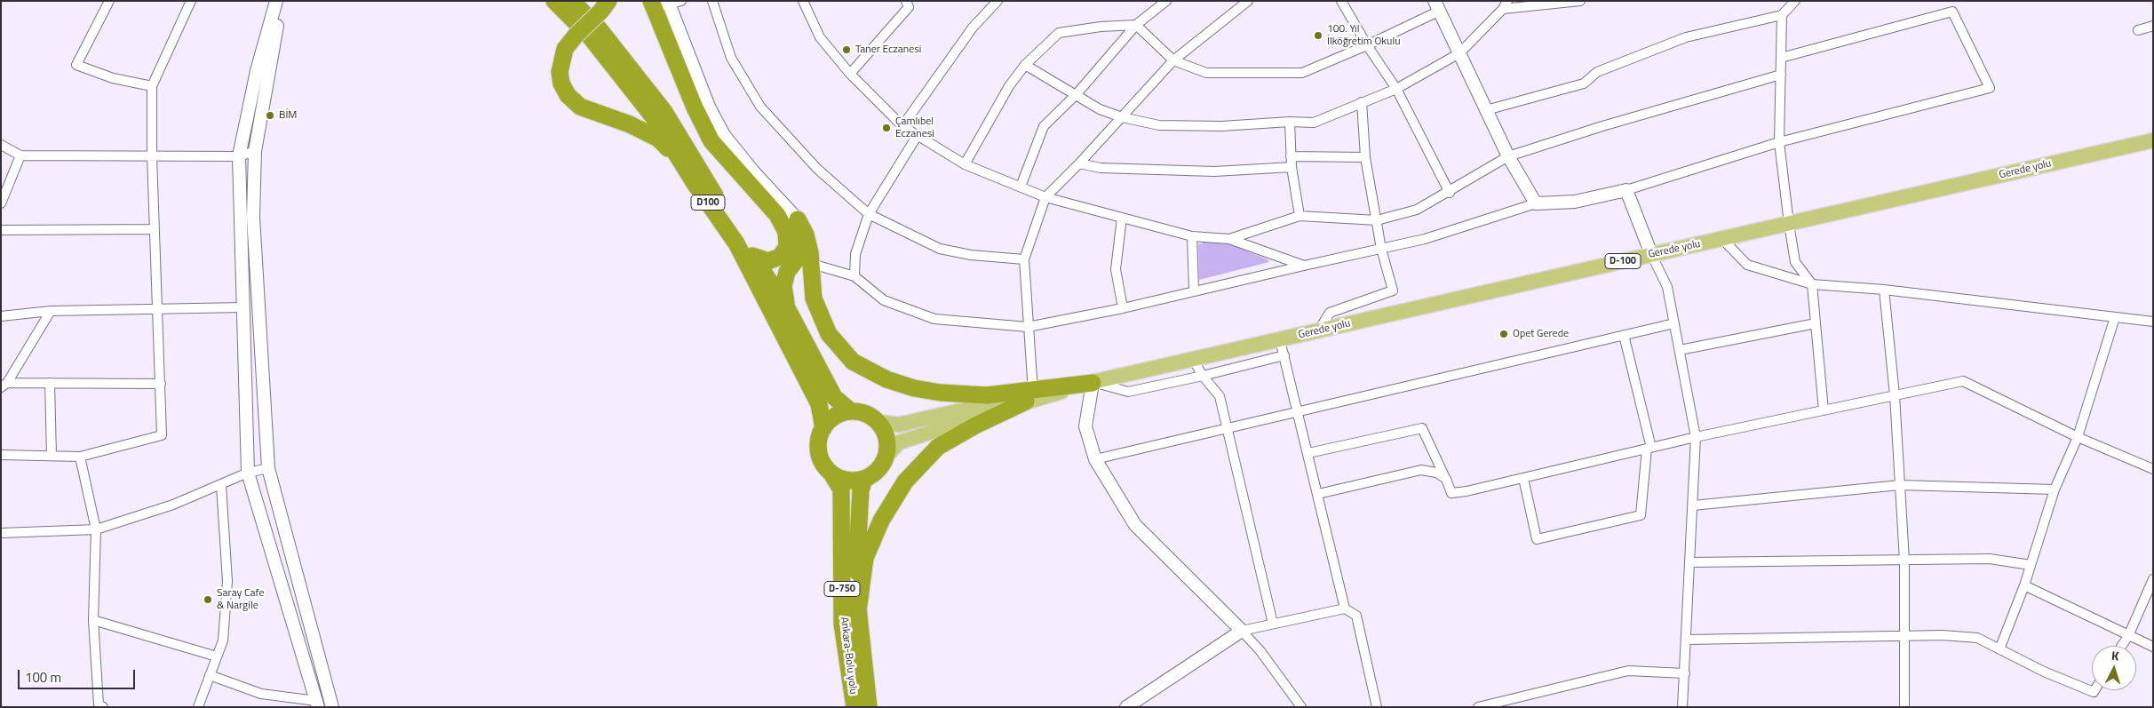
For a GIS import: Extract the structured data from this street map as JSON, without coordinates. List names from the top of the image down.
{
  "streets": {
    "highway": ["D100", "D-750", "Ankara-Bolu yolu"],
    "main road": ["Gerede yolu", "D-100"]
  },
  "crossings": [
    ["D100", "Ankara-Bolu yolu"]
  ],
  "places": [
    "100. Yıl İlköğretim Okulu",
    "Taner Eczanesi",
    "BİM",
    "Çamlıbel Eczanesi",
    "Opet Gerede",
    "Saray Cafe & Nargile"
  ],
  "scale_bar": "100 m",
  "north": "top"
}
